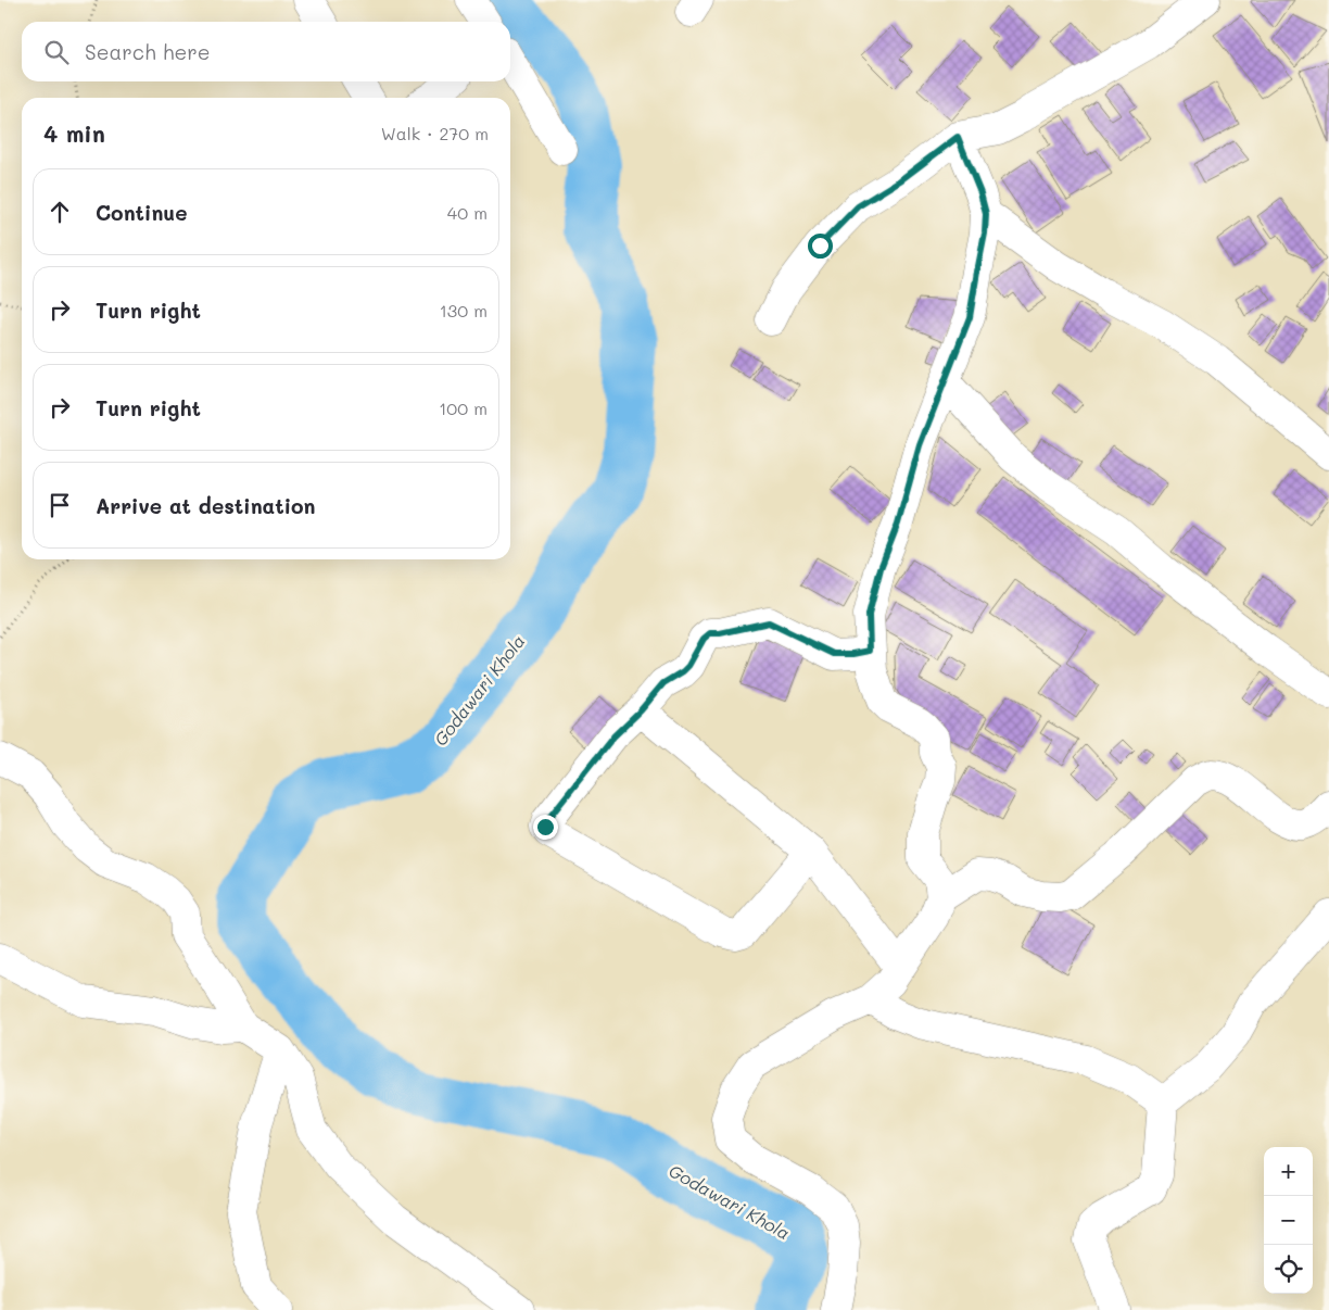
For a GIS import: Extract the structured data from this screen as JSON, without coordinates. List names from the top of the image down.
{
  "water": ["Godawari Khola"],
  "page": {
    "search": "Search here",
    "heading": ["4 min", "Walk · 270 m"],
    "list": [
      ["Continue", "40 m"],
      ["Turn right", "130 m"],
      ["Turn right", "100 m"],
      "Arrive at destination"
    ],
    "map_buttons": ["+", "−"]
  }
}
